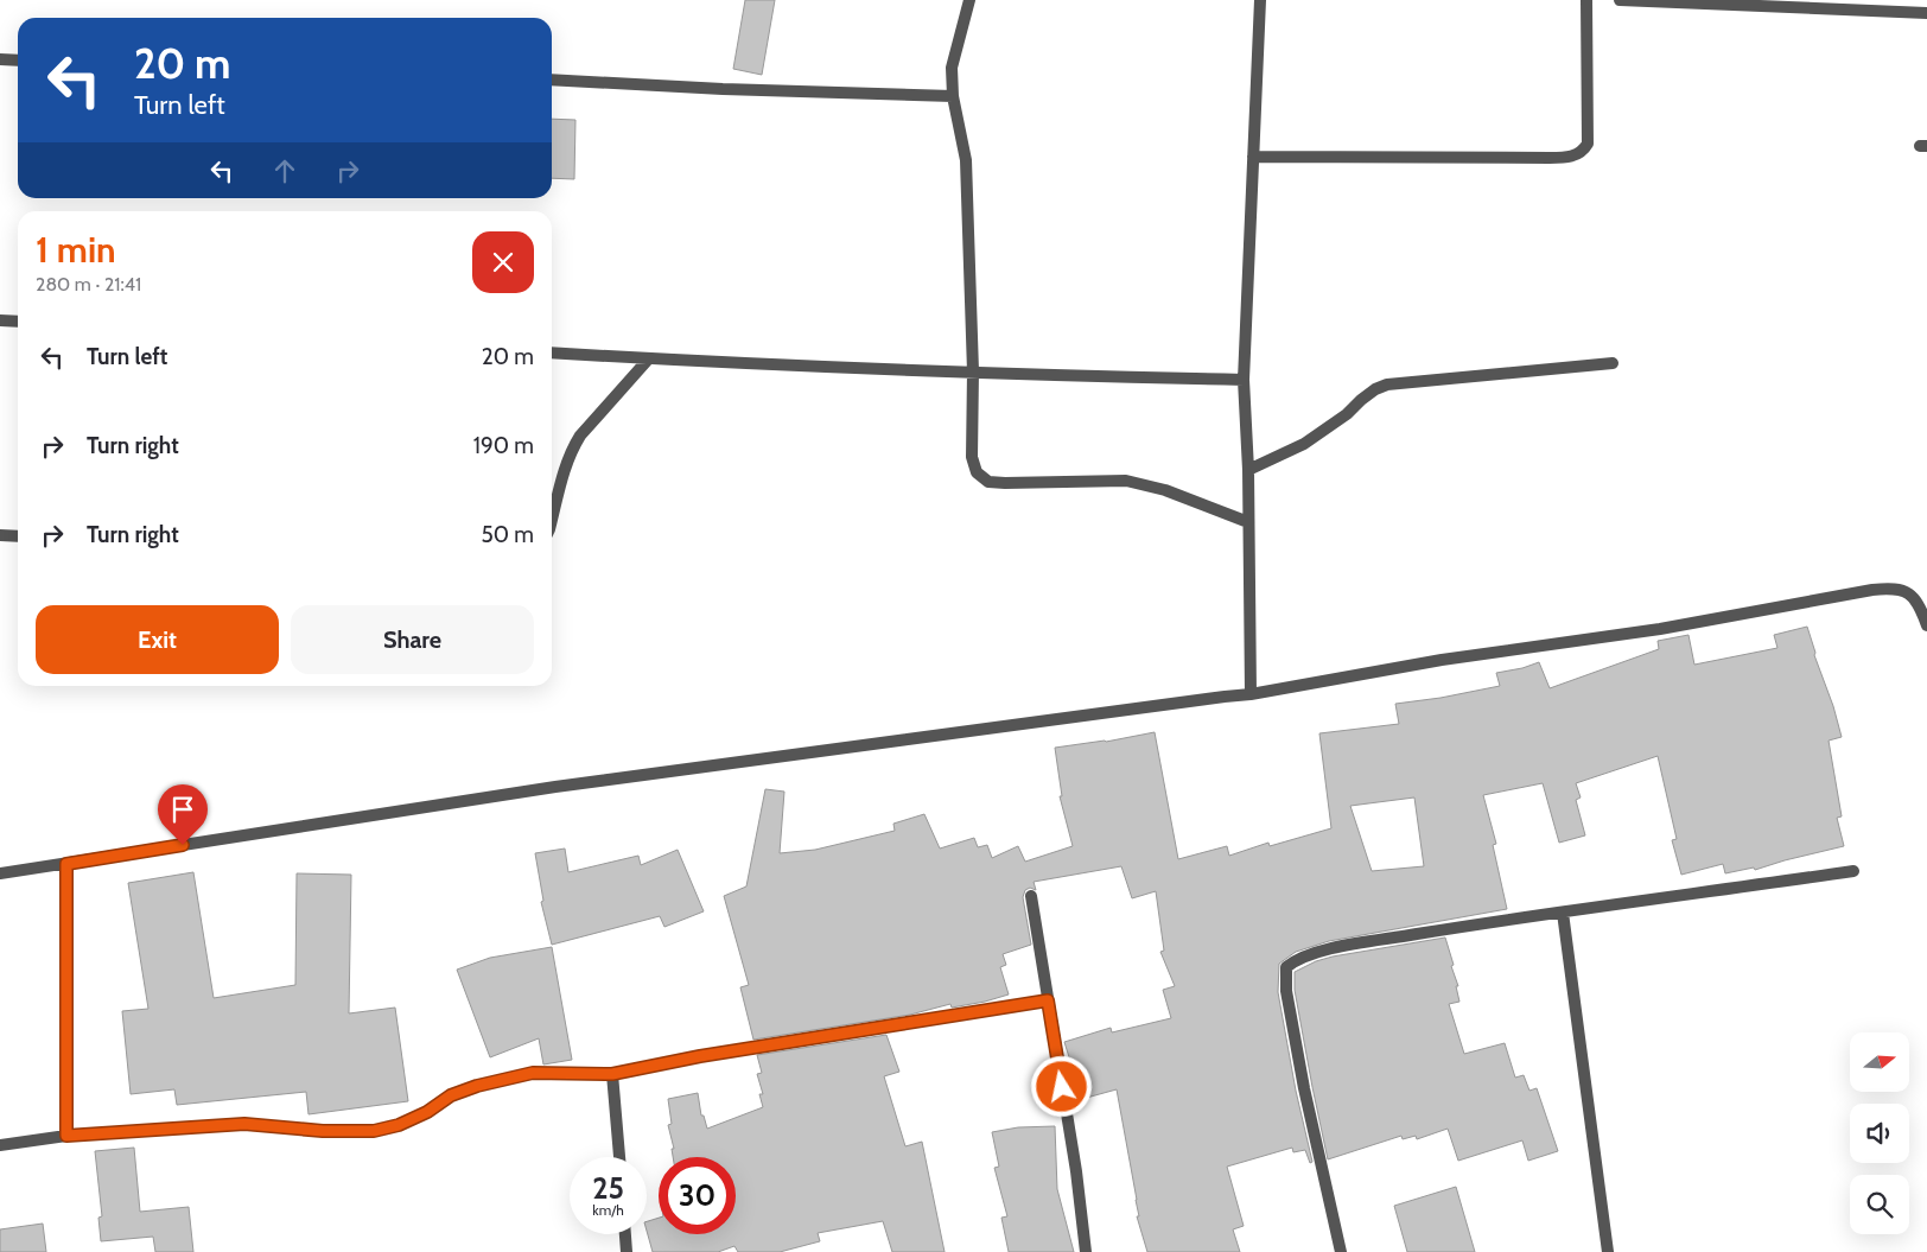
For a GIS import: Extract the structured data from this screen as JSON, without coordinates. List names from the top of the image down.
{
  "north": "right",
  "page": {
    "turn": ["20 m", "Turn left"],
    "heading": ["1 min", "280 m · 21:41"],
    "list": [
      {
        "name": "Turn left",
        "value": "20 m"
      },
      {
        "name": "Turn right",
        "value": "190 m"
      },
      {
        "name": "Turn right",
        "value": "50 m"
      }
    ],
    "buttons": ["Exit", "Share"],
    "speed": "25 km/h",
    "limit": "30"
  }
}
